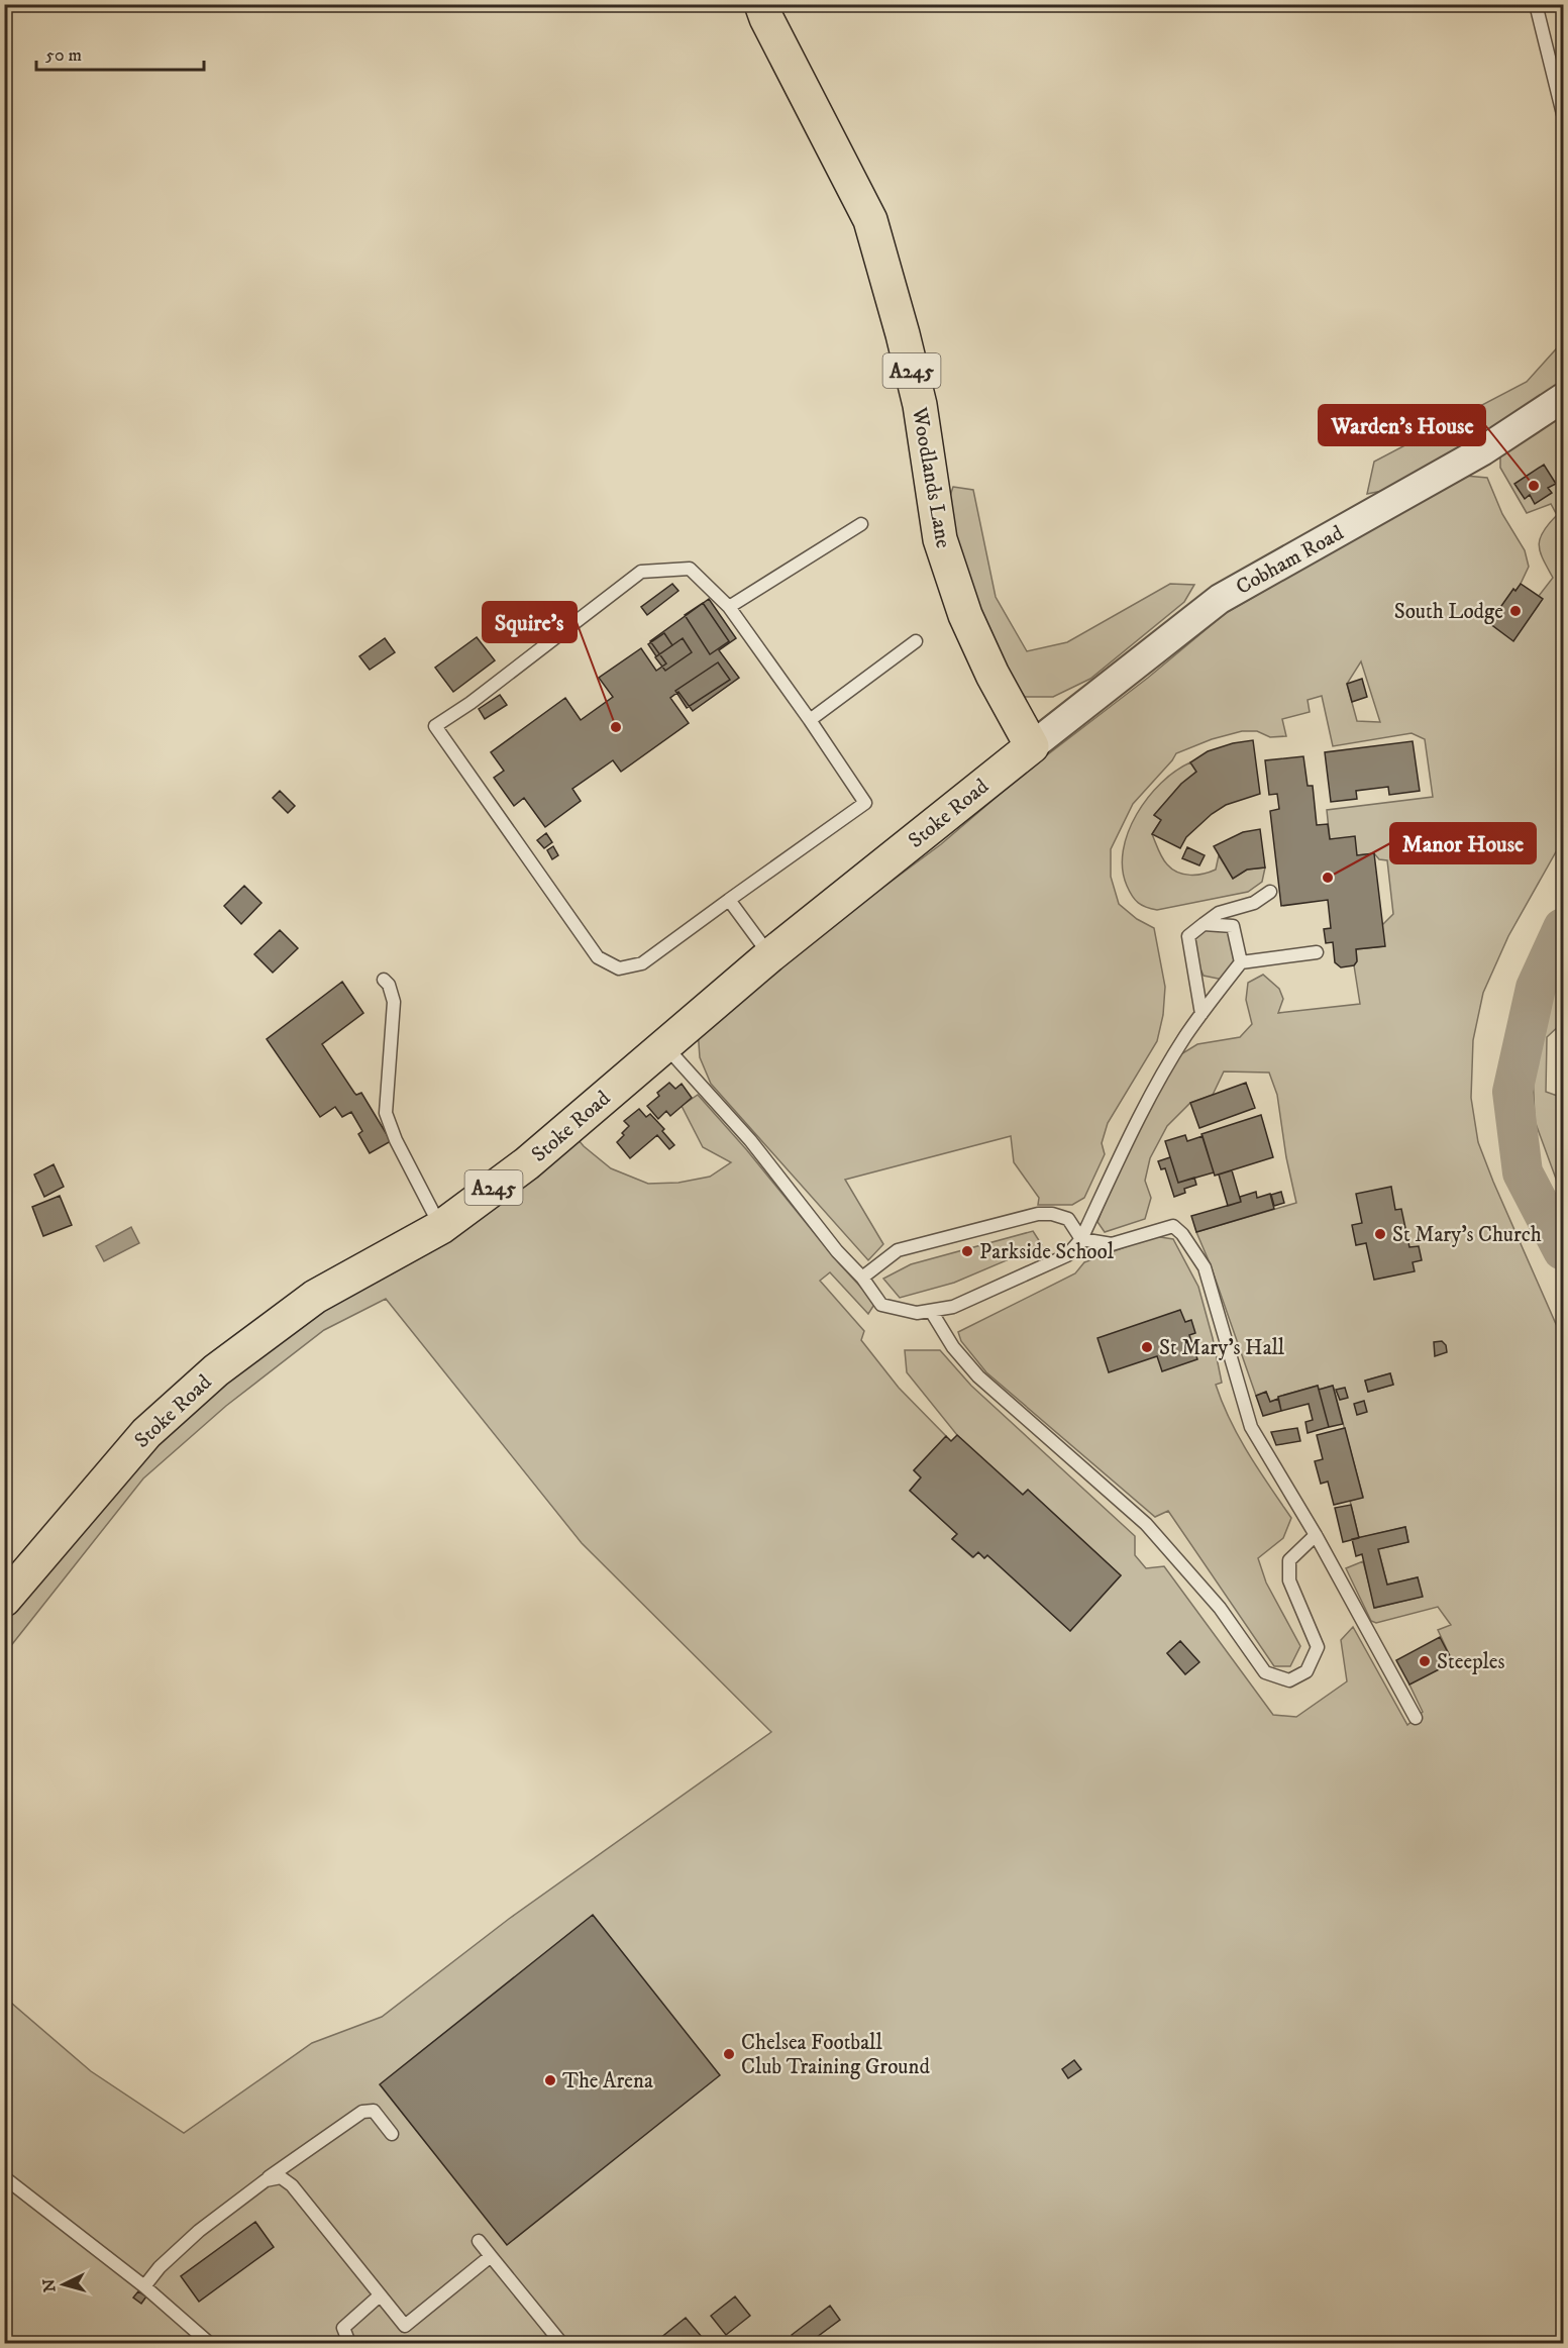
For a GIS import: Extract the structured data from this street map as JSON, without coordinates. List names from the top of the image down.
{
  "streets": {
    "main road": ["A245", "Woodlands Lane", "Stoke Road"],
    "street": ["Cobham Road"]
  },
  "crossings": [
    ["Woodlands Lane", "Cobham Road"],
    ["Woodlands Lane", "Stoke Road"],
    ["Cobham Road", "Stoke Road"]
  ],
  "places": [
    "Warden's House",
    "South Lodge",
    "Squire's",
    "Manor House",
    "St Mary's Church",
    "Parkside School",
    "St Mary's Hall",
    "Steeples",
    "Chelsea Football Club Training Ground",
    "The Arena"
  ],
  "scale_bar": "50 m",
  "north": "left"
}
